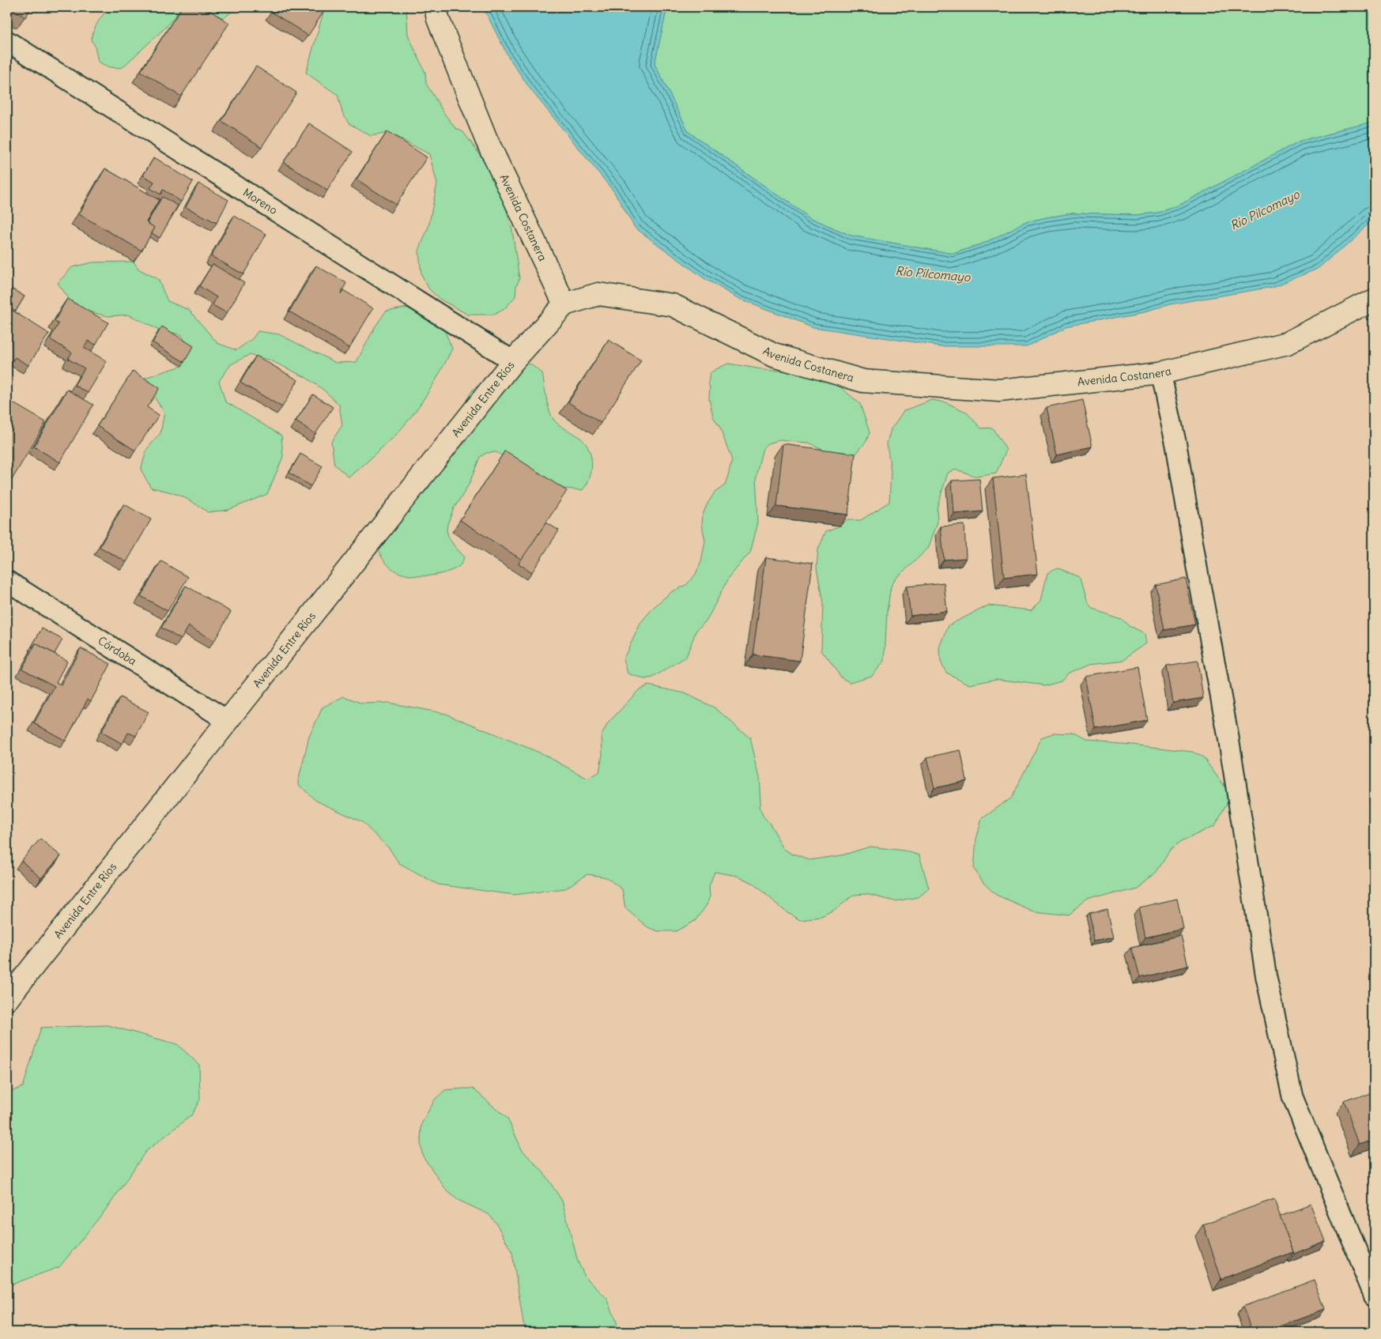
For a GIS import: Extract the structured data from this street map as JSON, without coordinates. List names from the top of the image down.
{
  "streets": {
    "street": [
      "Moreno",
      "Avenida Costanera",
      "Avenida Entre Ríos",
      "Córdoba"
    ]
  },
  "crossings": [
    ["Moreno", "Avenida Entre Ríos"],
    ["Avenida Costanera", "Avenida Entre Ríos"],
    ["Avenida Entre Ríos", "Córdoba"]
  ],
  "water": ["Río Pilcomayo"]
}
